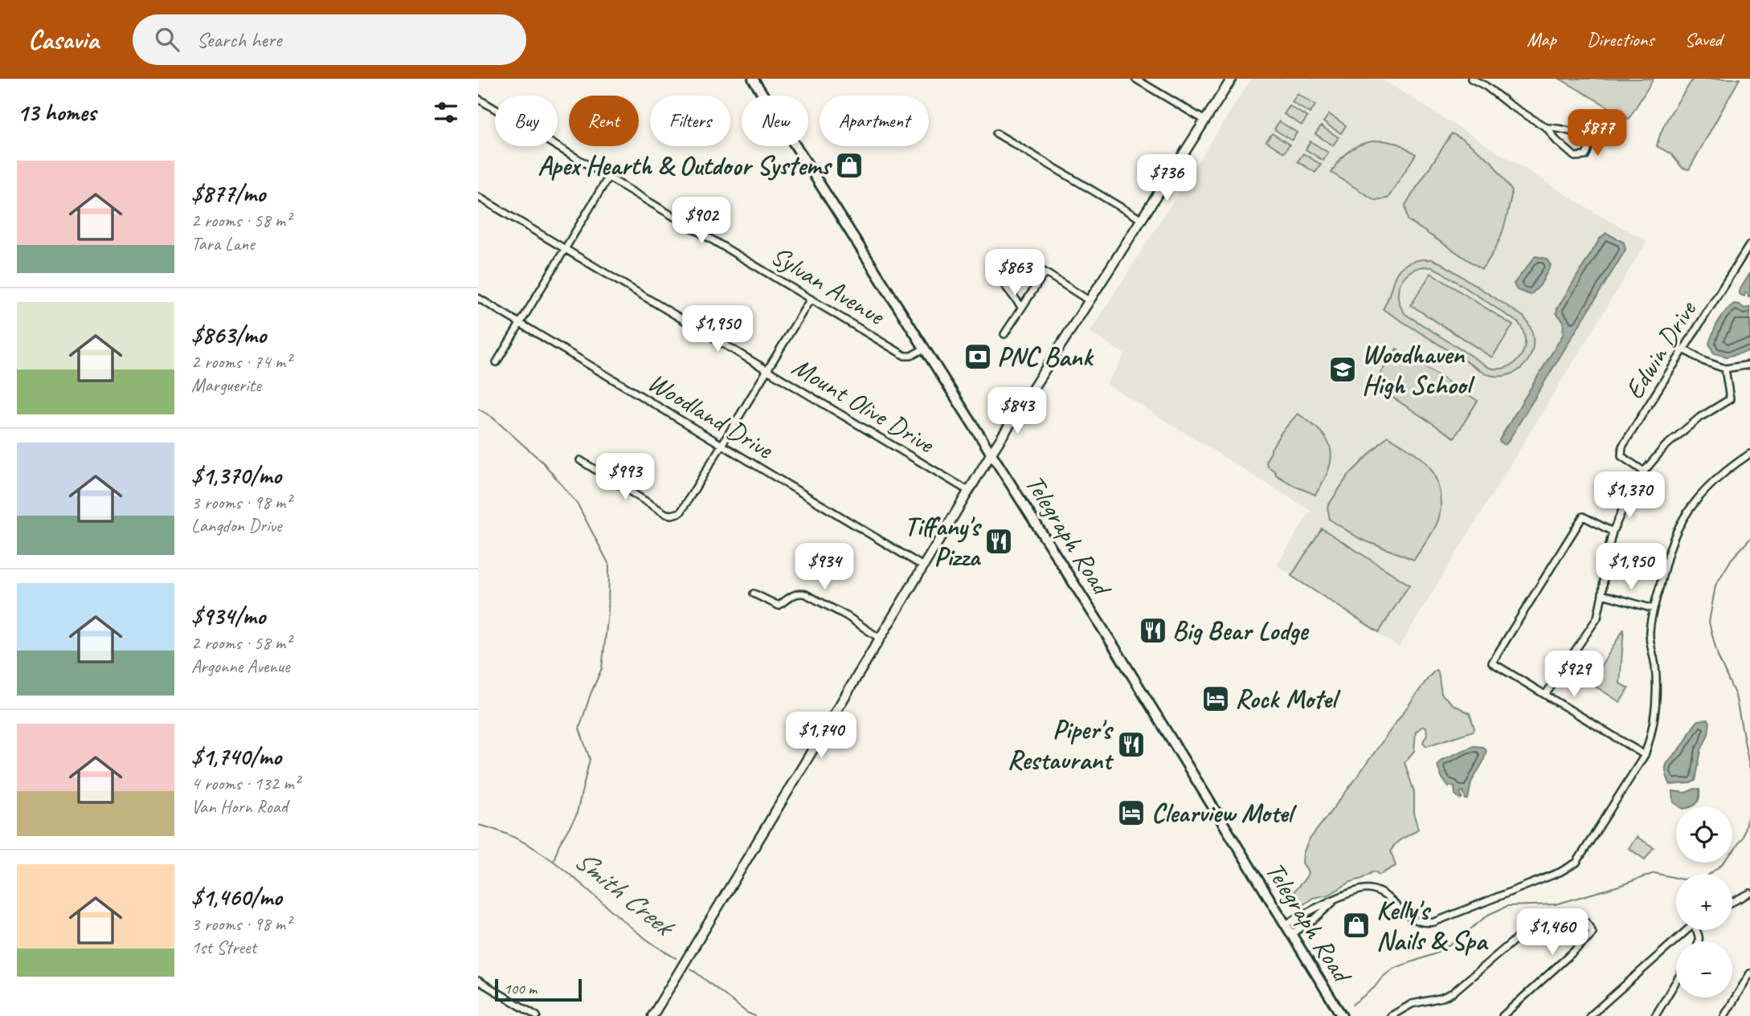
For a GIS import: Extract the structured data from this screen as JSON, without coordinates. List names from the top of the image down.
{
  "streets": {
    "main road": ["Telegraph Road"],
    "street": [
      "Sylvan Avenue",
      "Edwin Drive",
      "Mount Olive Drive",
      "Woodland Drive"
    ]
  },
  "crossings": [
    ["Sylvan Avenue", "Telegraph Road"]
  ],
  "water": ["Smith Creek"],
  "places": {
    "shop": ["Apex Hearth & Outdoor Systems", "Kelly's Nails & Spa"],
    "bank": ["PNC Bank"],
    "school or university": ["Woodhaven High School"],
    "restaurant": ["Tiffany's Pizza", "Big Bear Lodge", "Piper's Restaurant"],
    "hotel": ["Rock Motel", "Clearview Motel"]
  },
  "scale_bar": "100 m",
  "page": {
    "header": "Casavia",
    "search": "Search here",
    "nav": ["Map", "Directions", "Saved"],
    "heading": "13 homes",
    "chip": [
      "Buy",
      "Rent",
      "Filters",
      "New",
      "Apartment"
    ],
    "price": [
      "$877",
      "$736",
      "$902",
      "$863",
      "$1,950",
      "$843",
      "$993",
      "$1,370",
      "$934",
      "$1,950",
      "$929",
      "$1,740",
      "$1,460"
    ],
    "list": [
      {
        "name": "$877/mo",
        "note": "2 rooms · 58 m² · Tara Lane"
      },
      {
        "name": "$863/mo",
        "note": "2 rooms · 74 m² · Marguerite"
      },
      {
        "name": "$1,370/mo",
        "note": "3 rooms · 98 m² · Langdon Drive"
      },
      {
        "name": "$934/mo",
        "note": "2 rooms · 58 m² · Argonne Avenue"
      },
      {
        "name": "$1,740/mo",
        "note": "4 rooms · 132 m² · Van Horn Road"
      },
      {
        "name": "$1,460/mo",
        "note": "3 rooms · 98 m² · 1st Street"
      }
    ],
    "map_buttons": ["+", "−"],
    "scale": "100 m"
  }
}
